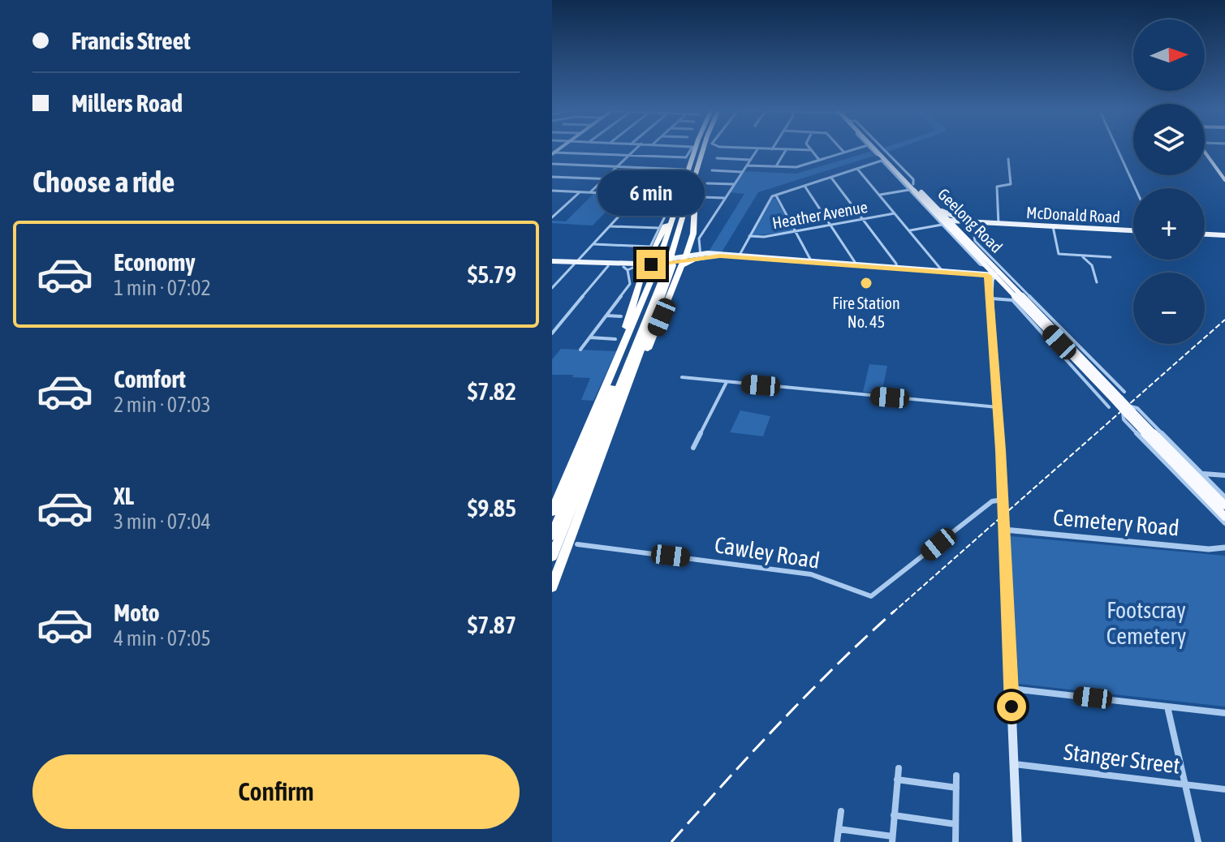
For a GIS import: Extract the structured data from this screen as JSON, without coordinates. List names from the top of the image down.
{
  "streets": {
    "highway": ["Geelong Road"],
    "main road": ["McDonald Road"],
    "street": [
      "Heather Avenue",
      "Cemetery Road",
      "Cawley Road",
      "Stanger Street"
    ]
  },
  "crossings": [
    ["McDonald Road", "Geelong Road"]
  ],
  "parks": ["Footscray Cemetery"],
  "places": ["Fire Station No. 45"],
  "north": "right",
  "page": {
    "banner": ["Francis Street", "Millers Road"],
    "map_buttons": ["+", "−"],
    "heading": "Choose a ride",
    "bubble": "6 min",
    "list": [
      {
        "name": "Economy",
        "note": "1 min · 07:02",
        "value": "$5.79"
      },
      {
        "name": "Comfort",
        "note": "2 min · 07:03",
        "value": "$7.82"
      },
      {
        "name": "XL",
        "note": "3 min · 07:04",
        "value": "$9.85"
      },
      {
        "name": "Moto",
        "note": "4 min · 07:05",
        "value": "$7.87"
      }
    ],
    "buttons": "Confirm"
  }
}
